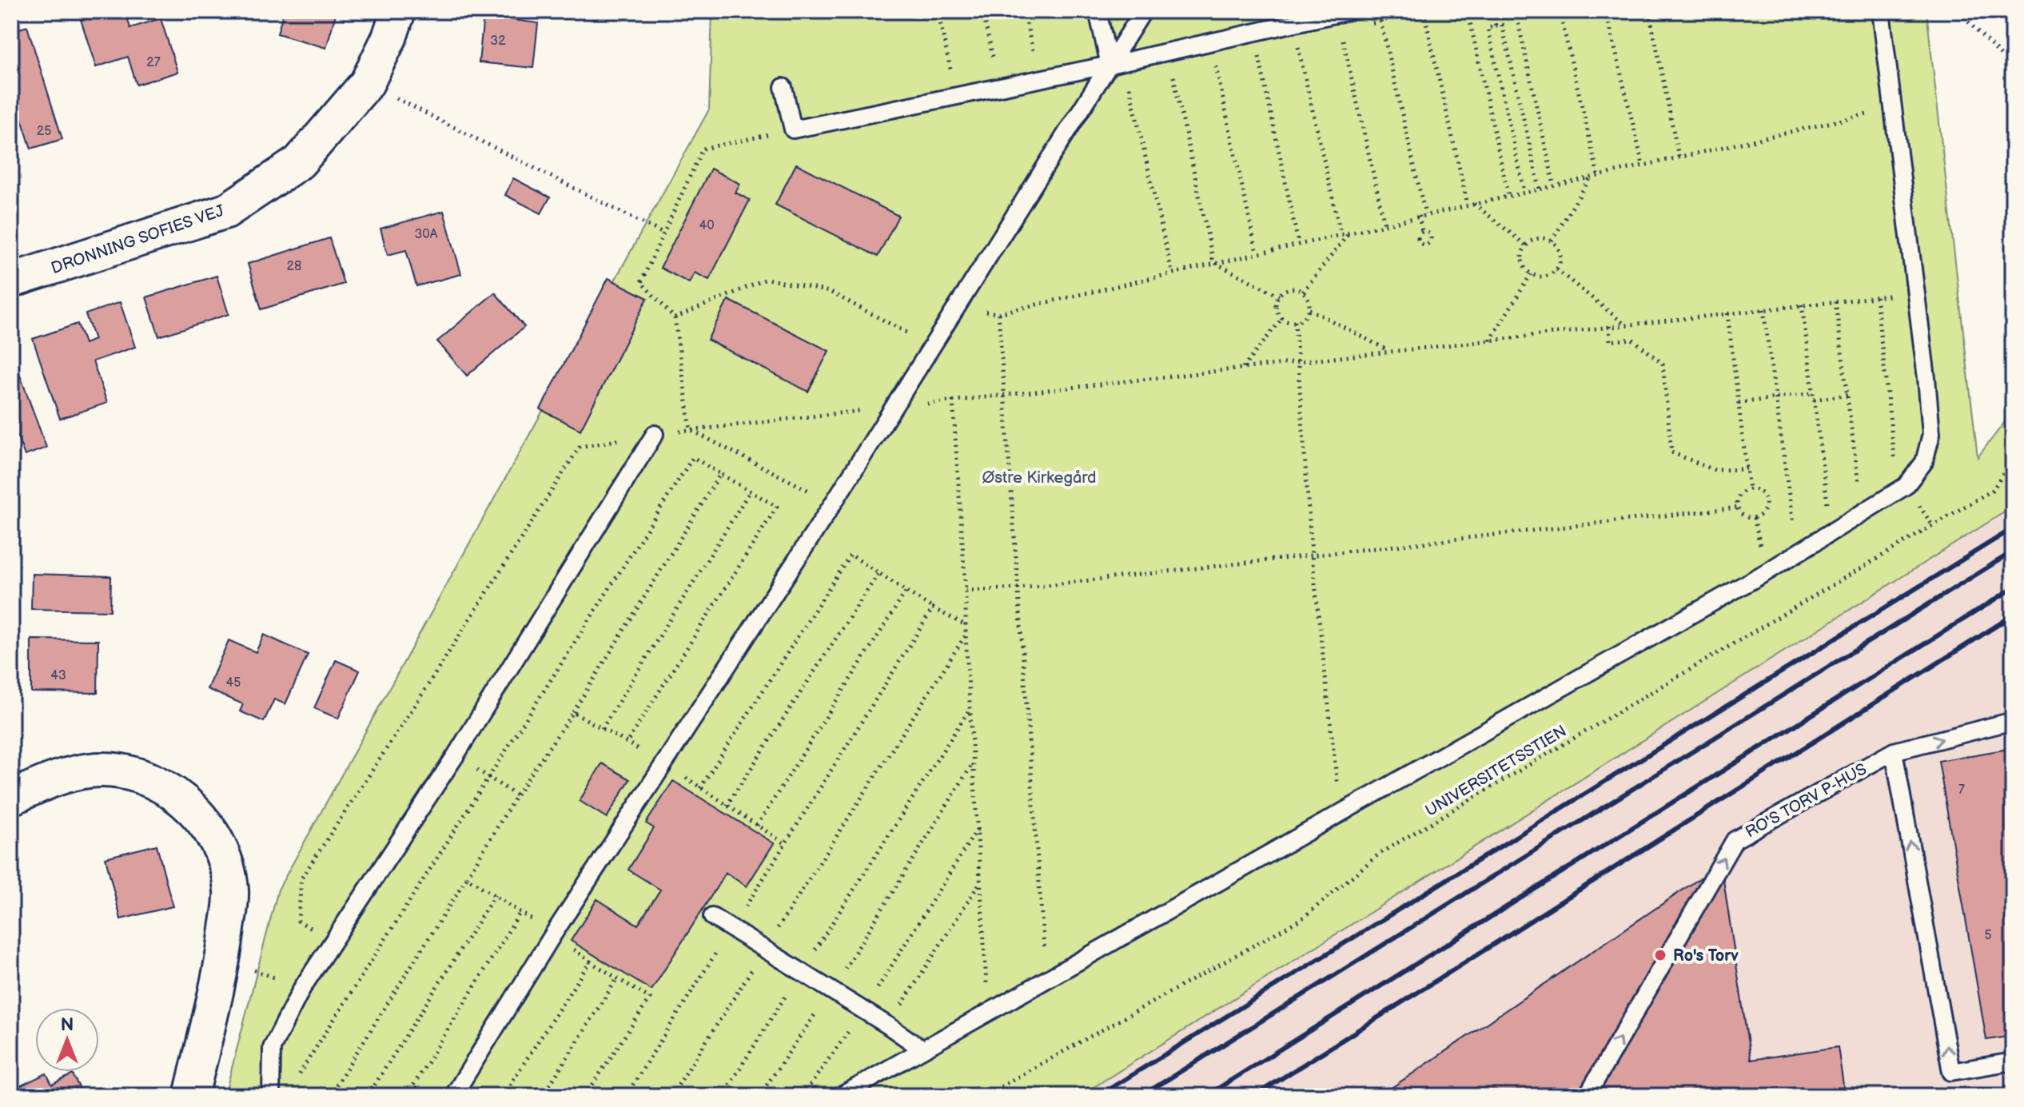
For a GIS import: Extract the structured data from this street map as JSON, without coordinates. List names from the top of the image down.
{
  "streets": {
    "street": ["DRONNING SOFIES VEJ"],
    "lane": ["RO'S TORV P-HUS"],
    "path": ["UNIVERSITETSSTIEN"]
  },
  "one_way": ["RO'S TORV P-HUS"],
  "parks": ["Østre Kirkegård"],
  "places": ["Ro's Torv"],
  "house_numbers": [
    "32",
    "27",
    "25",
    "40",
    "30A",
    "28",
    "43",
    "45",
    "7",
    "5"
  ],
  "north": "top"
}
